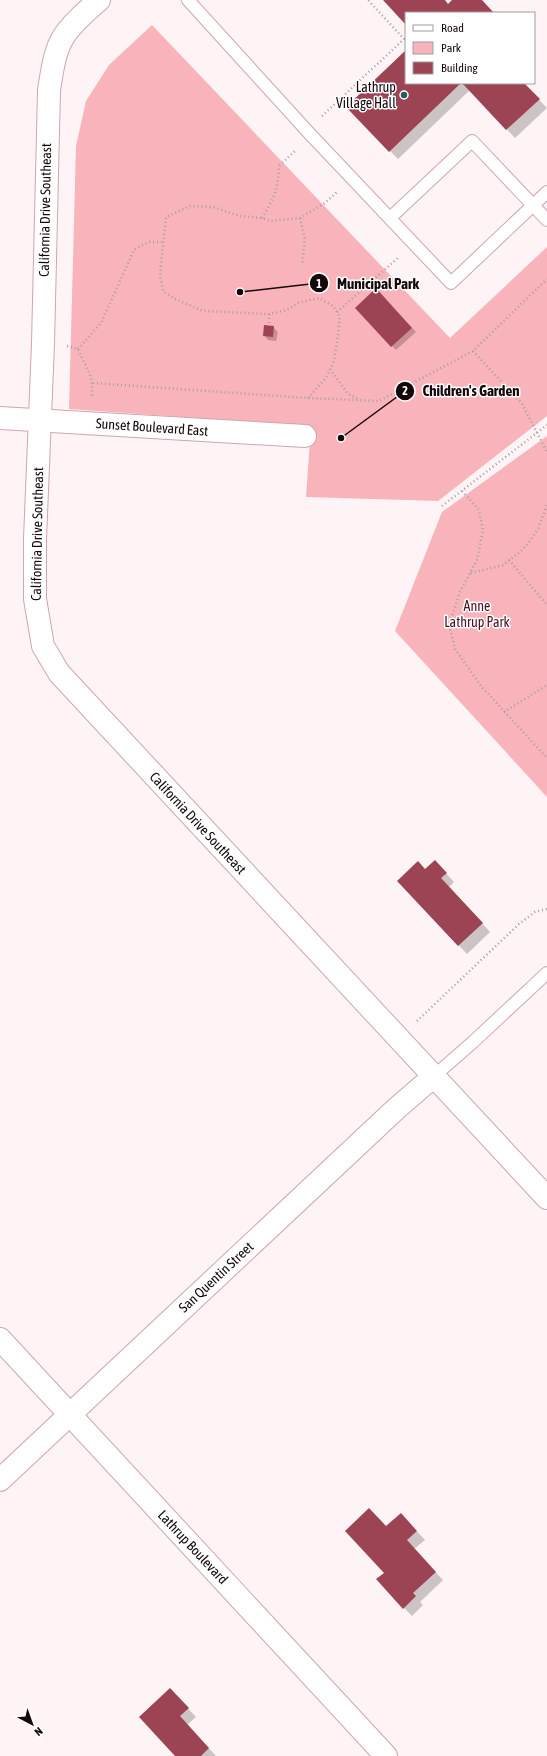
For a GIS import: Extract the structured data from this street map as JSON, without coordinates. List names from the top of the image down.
{
  "streets": {
    "street": [
      "California Drive Southeast",
      "Sunset Boulevard East",
      "San Quentin Street",
      "Lathrup Boulevard"
    ]
  },
  "crossings": [
    ["California Drive Southeast", "Sunset Boulevard East"],
    ["California Drive Southeast", "San Quentin Street"],
    ["San Quentin Street", "Lathrup Boulevard"]
  ],
  "parks": ["Anne Lathrup Park"],
  "places": ["Lathrup Village Hall", "Municipal Park", "Children's Garden"],
  "legend": ["Road", "Park", "Building"],
  "north": "bottom right"
}
